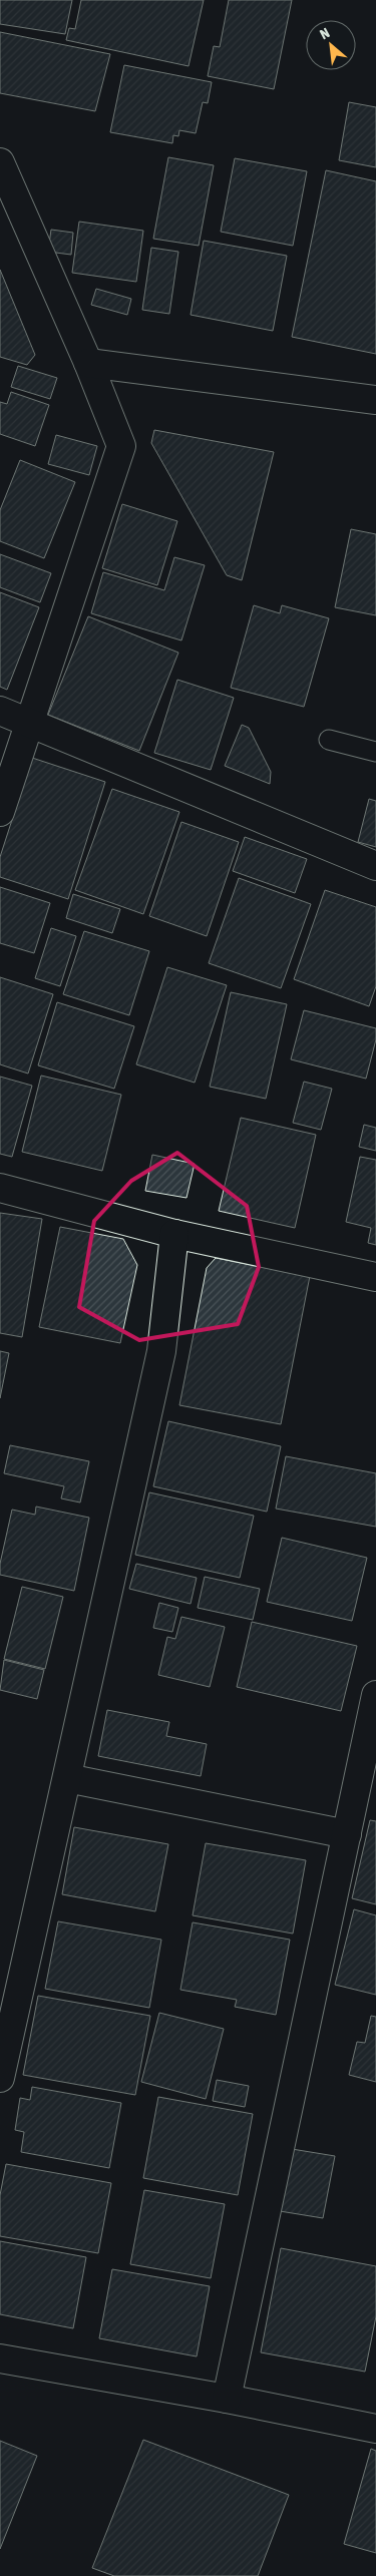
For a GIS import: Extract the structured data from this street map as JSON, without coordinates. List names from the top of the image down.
{
  "north": "top left"
}
